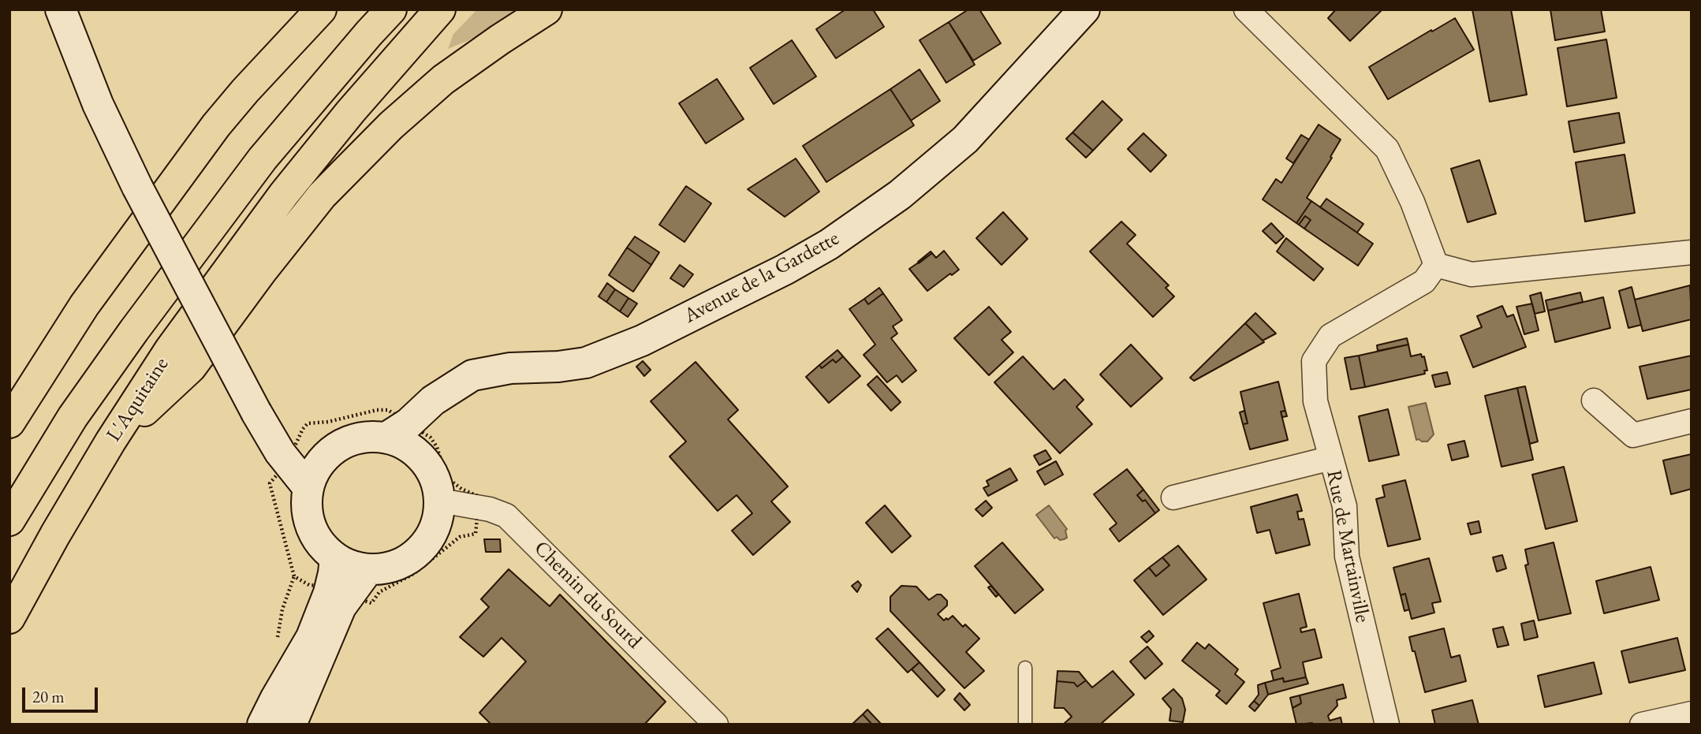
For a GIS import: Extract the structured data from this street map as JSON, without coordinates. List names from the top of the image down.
{
  "streets": {
    "highway": ["L'Aquitaine"],
    "main road": ["Avenue de la Gardette"],
    "street": ["Rue de Martainville", "Chemin du Sourd"]
  },
  "crossings": [
    ["Avenue de la Gardette", "Chemin du Sourd"]
  ],
  "scale_bar": "20 m"
}
